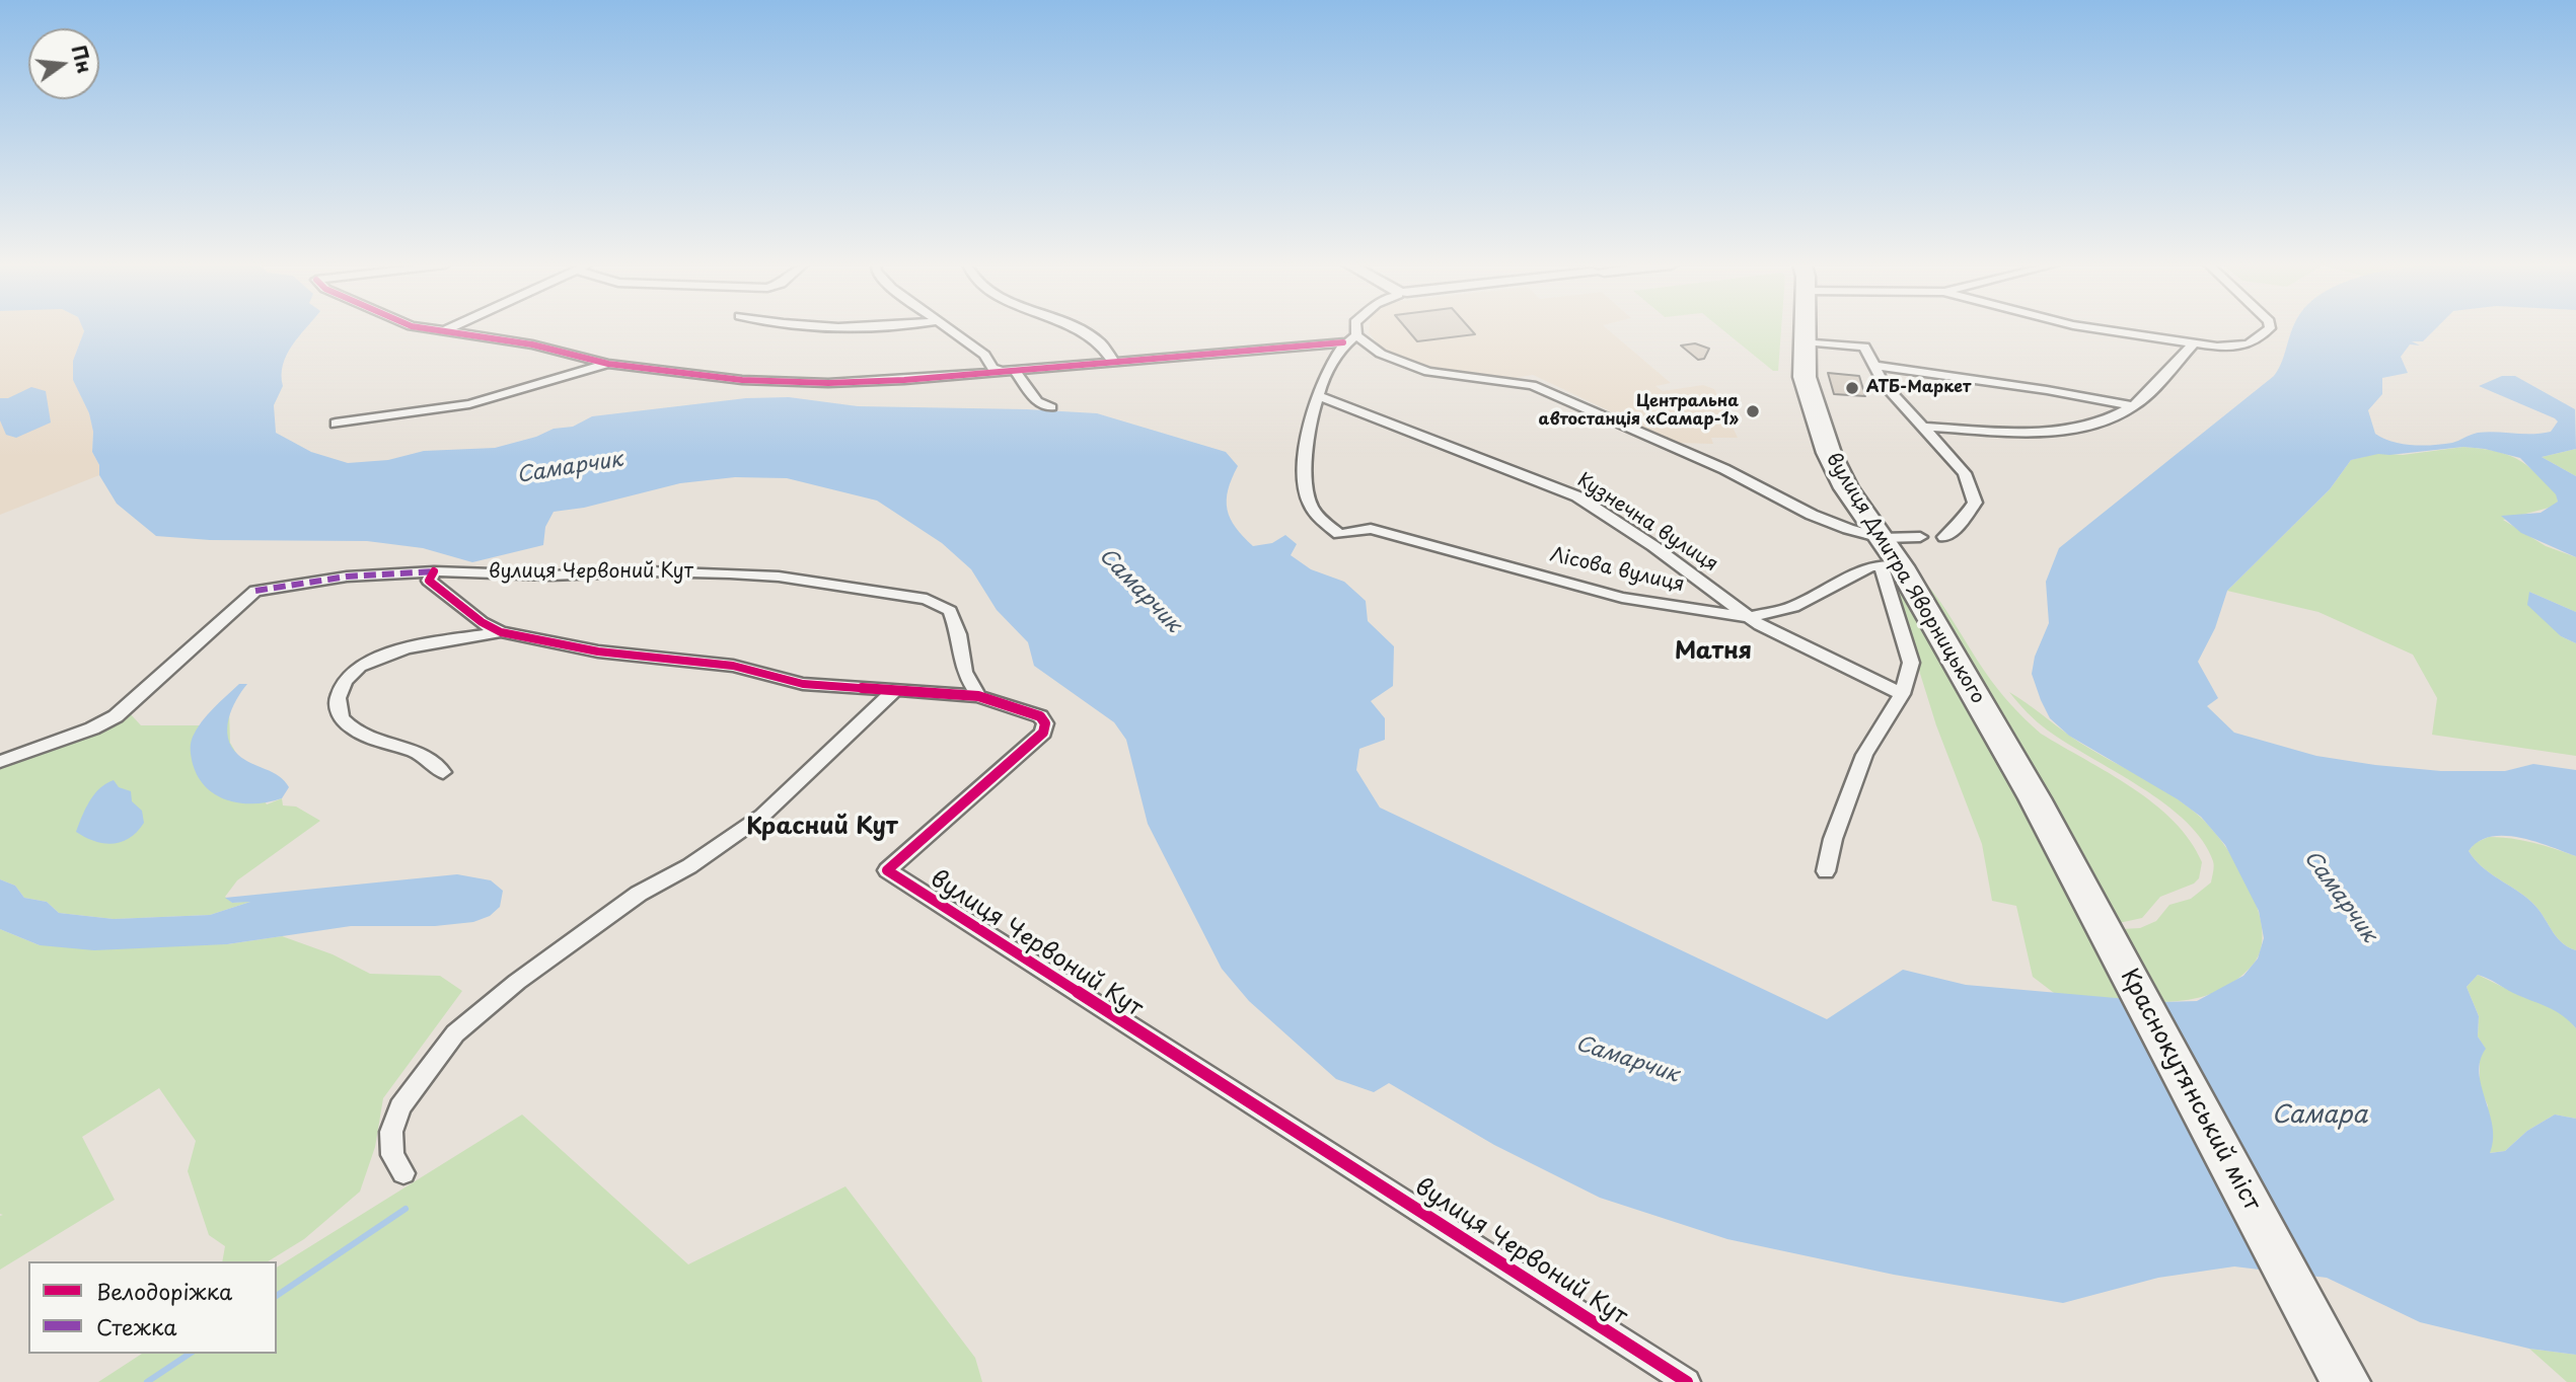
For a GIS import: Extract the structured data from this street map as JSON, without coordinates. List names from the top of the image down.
{
  "streets": {
    "highway": ["вулиця Дмитра Яворницького", "Краснокутянський міст"],
    "street": ["Кузнечна вулиця", "Лісова вулиця", "вулиця Червоний Кут"]
  },
  "crossings": [
    ["Кузнечна вулиця", "Лісова вулиця"],
    ["Лісова вулиця", "вулиця Дмитра Яворницького"],
    ["вулиця Дмитра Яворницького", "Краснокутянський міст"]
  ],
  "districts": ["Матня", "Красний Кут"],
  "water": ["Самарчик", "Самара"],
  "places": ["АТБ-Маркет", "Центральна автостанція «Самар-1»"],
  "legend": ["Велодоріжка", "Стежка"],
  "north": "right"
}
